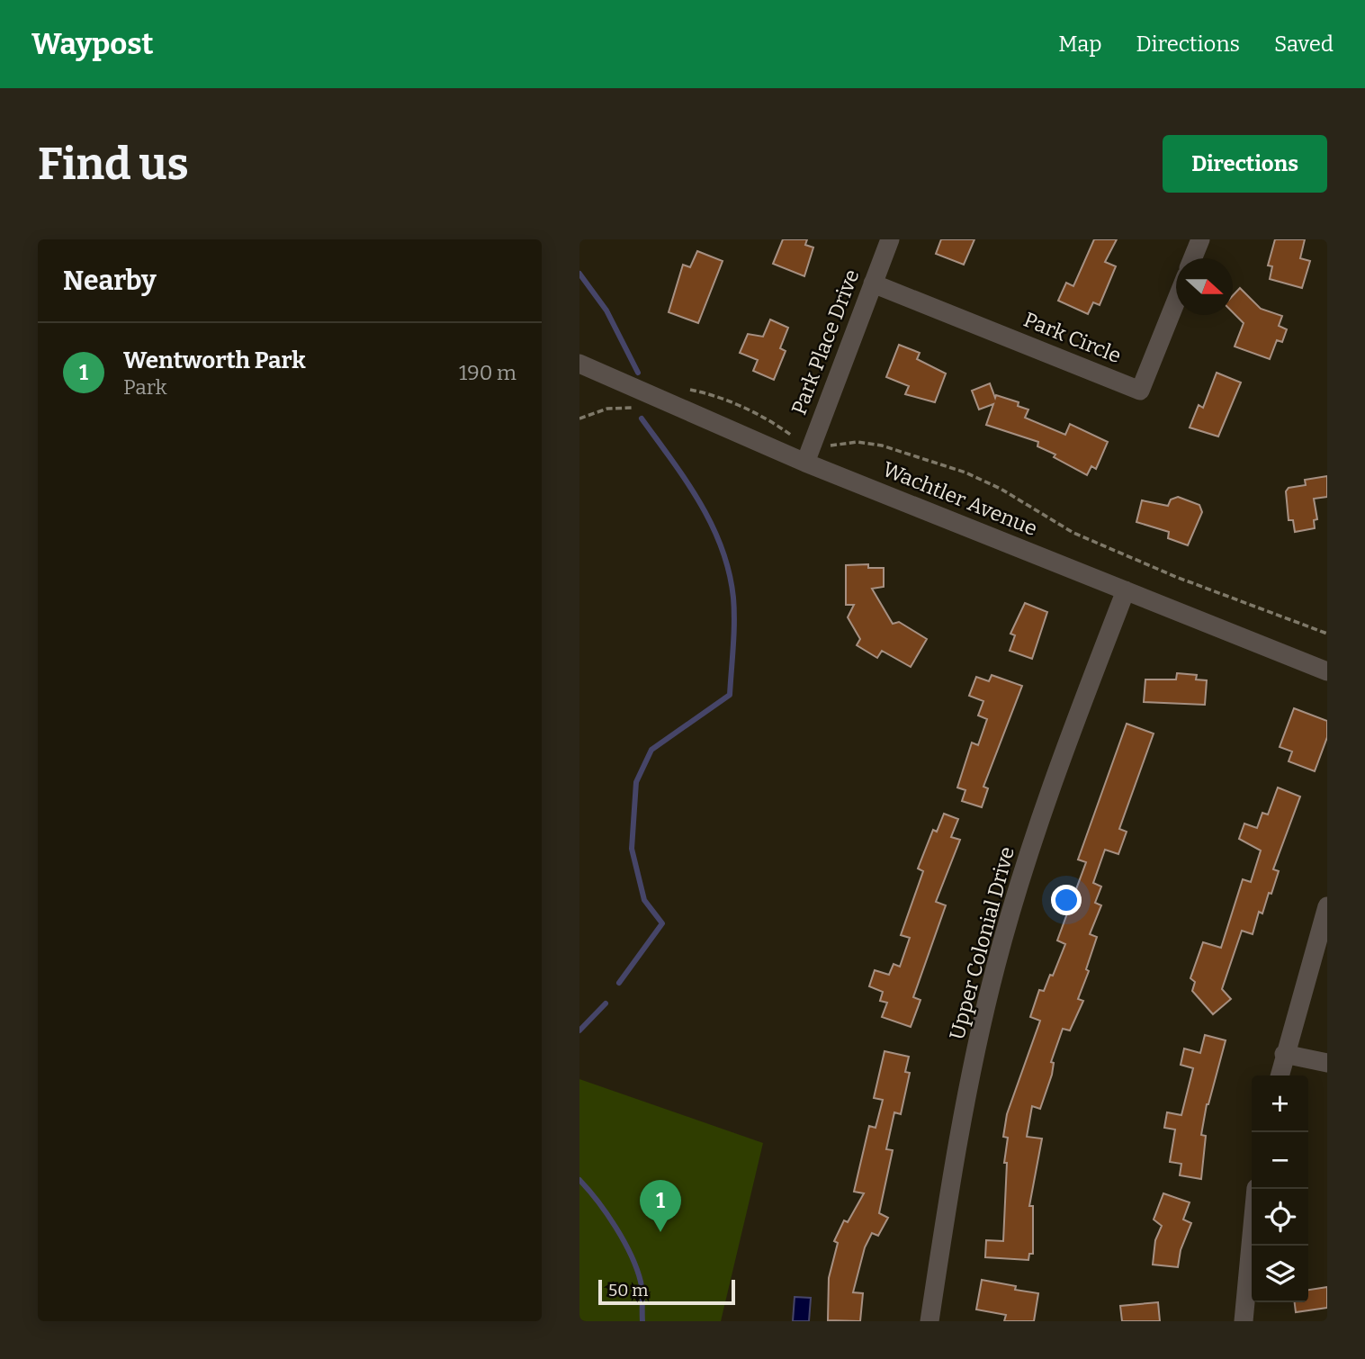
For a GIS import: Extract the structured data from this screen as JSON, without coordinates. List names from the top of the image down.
{
  "streets": {
    "street": [
      "Park Circle",
      "Park Place Drive",
      "Wachtler Avenue",
      "Upper Colonial Drive"
    ]
  },
  "crossings": [
    ["Park Circle", "Park Place Drive"],
    ["Park Place Drive", "Wachtler Avenue"],
    ["Wachtler Avenue", "Upper Colonial Drive"]
  ],
  "scale_bar": "50 m",
  "north": "right",
  "page": {
    "header": "Waypost",
    "nav": ["Map", "Directions", "Saved"],
    "buttons": "Directions",
    "title": "Find us",
    "heading": "Nearby",
    "list": [
      {
        "mark": "1",
        "name": "Wentworth Park",
        "note": "Park",
        "value": "190 m"
      }
    ],
    "map_buttons": ["+", "−"],
    "pins": "1",
    "scale": "50 m"
  }
}
